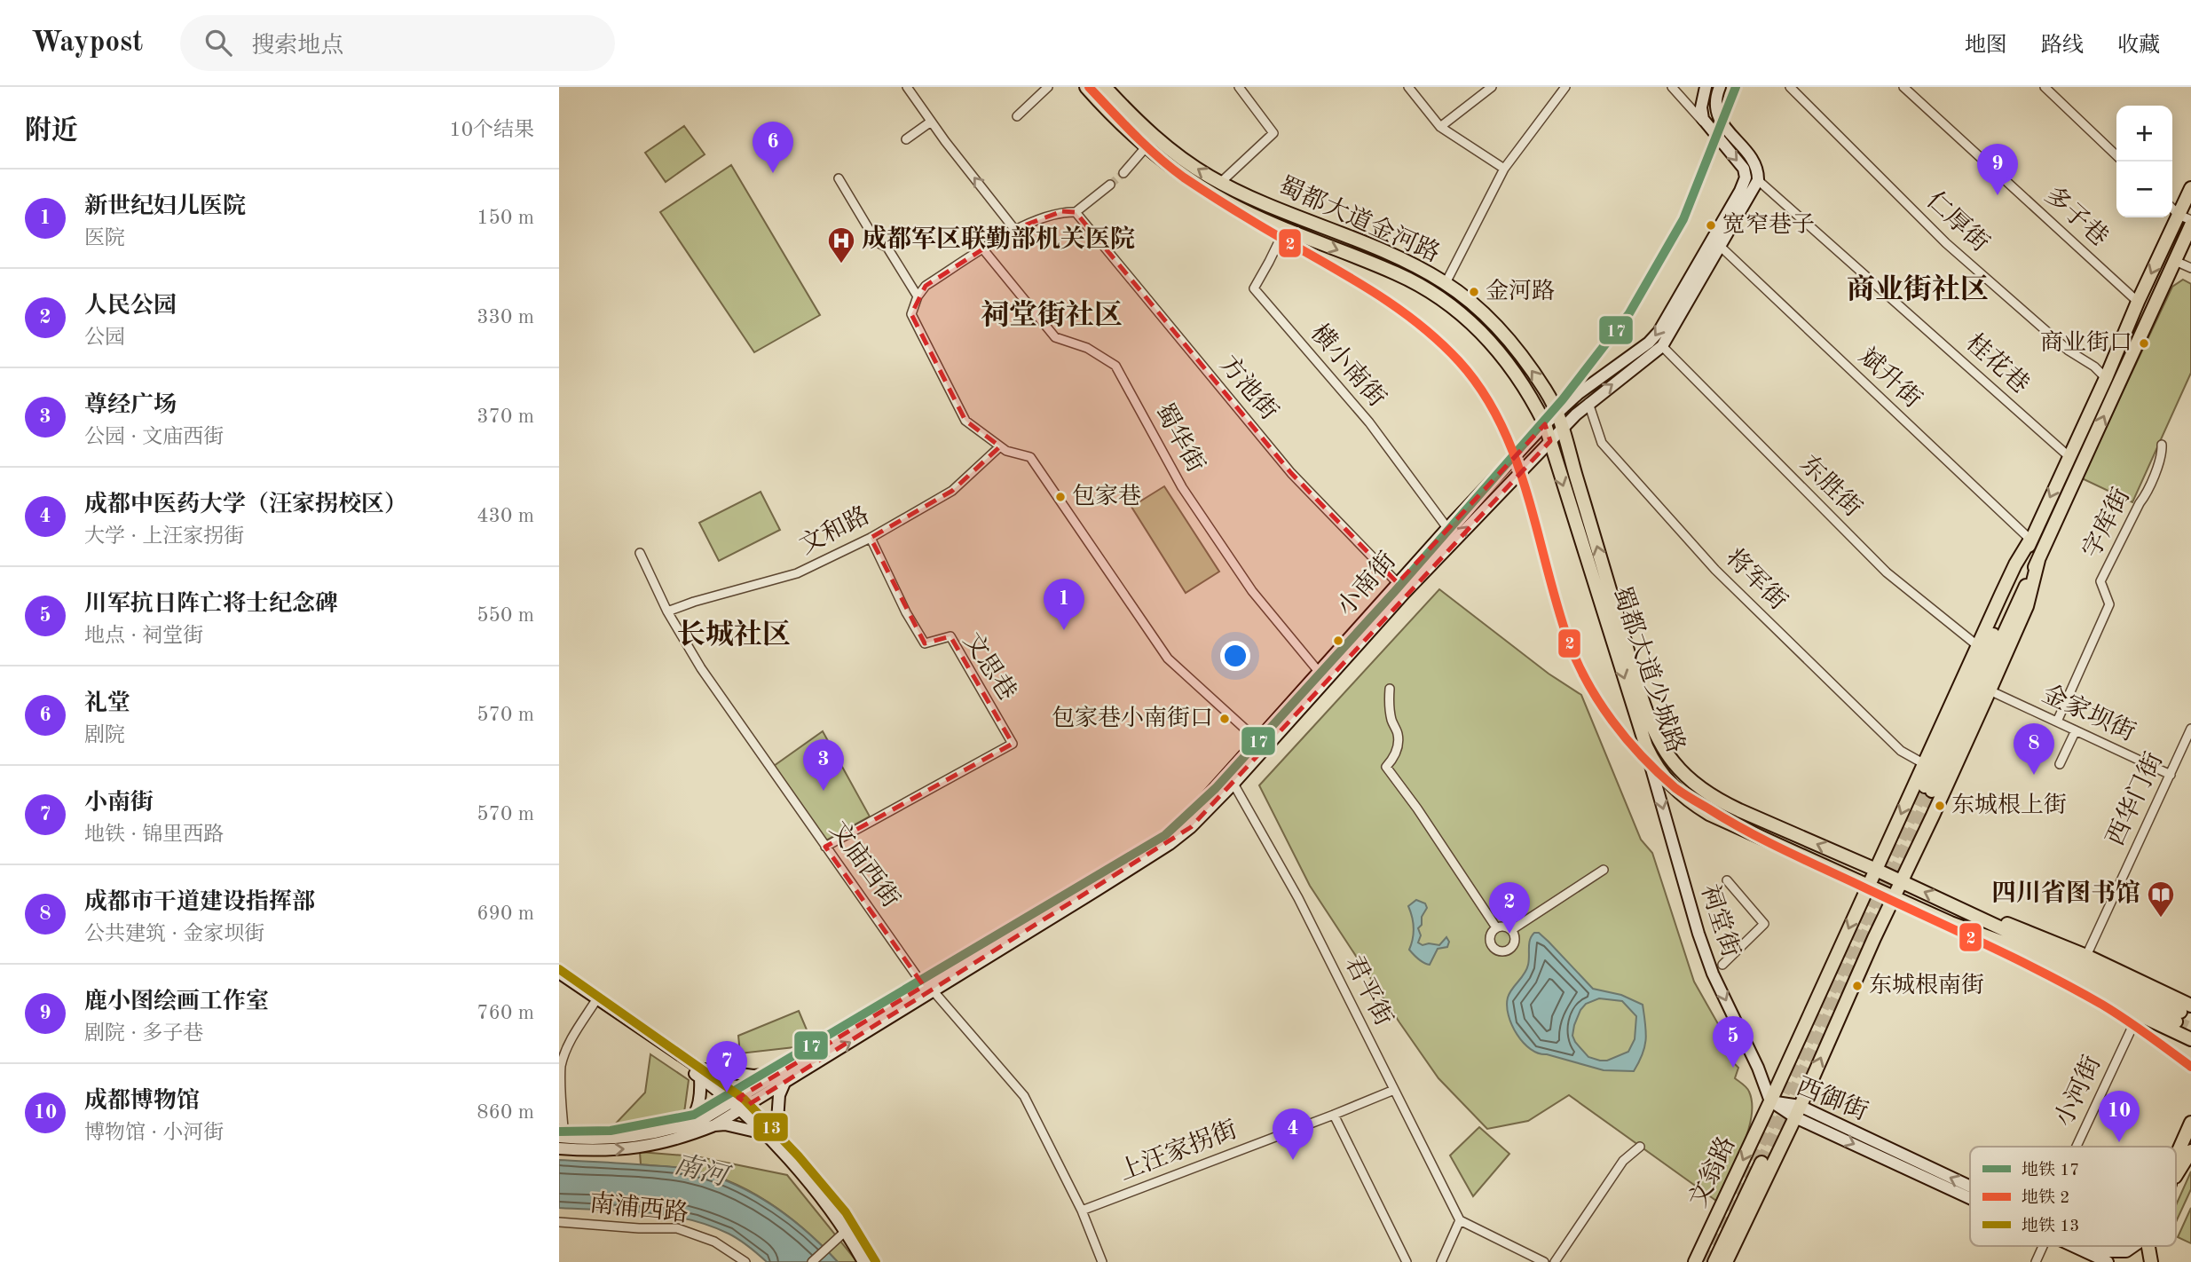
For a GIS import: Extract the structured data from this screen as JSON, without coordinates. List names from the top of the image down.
{
  "streets": {
    "main road": [
      "蜀都大道金河路",
      "小南街",
      "蜀都大道少城路",
      "祠堂街",
      "西御街",
      "文翁路"
    ],
    "street": [
      "多子巷",
      "仁厚街",
      "桂花巷",
      "横小南街",
      "斌升街",
      "方池街",
      "蜀华街",
      "东胜街",
      "字库街",
      "文和路",
      "将军街",
      "文思巷",
      "金家坝街",
      "西华门街",
      "文庙西街",
      "君平街",
      "小河街",
      "上汪家拐街",
      "南浦西路"
    ]
  },
  "crossings": [
    ["蜀都大道金河路", "横小南街"],
    ["蜀都大道金河路", "小南街"],
    ["蜀都大道金河路", "蜀都大道少城路"],
    ["横小南街", "小南街"],
    ["方池街", "小南街"],
    ["蜀华街", "小南街"],
    ["东胜街", "小南街"],
    ["字库街", "金家坝街"],
    ["文和路", "文思巷"],
    ["文和路", "文庙西街"],
    ["将军街", "小南街"],
    ["小南街", "蜀都大道少城路"],
    ["小南街", "文庙西街"],
    ["小南街", "君平街"],
    ["文思巷", "文庙西街"],
    ["蜀都大道少城路", "祠堂街"],
    ["金家坝街", "西华门街"],
    ["文庙西街", "上汪家拐街"],
    ["祠堂街", "西御街"],
    ["祠堂街", "文翁路"],
    ["君平街", "上汪家拐街"],
    ["西御街", "文翁路"]
  ],
  "one_way": ["祠堂街"],
  "districts": ["商业街社区", "祠堂街社区", "长城社区"],
  "water": ["南河"],
  "places": {
    "other": [
      "宽窄巷子",
      "金河路",
      "商业街口",
      "包家巷",
      "包家巷小南街口",
      "东城根上街",
      "东城根南街"
    ],
    "hospital": ["成都军区联勤部机关医院"],
    "library": ["四川省图书馆"]
  },
  "lines": ["metro line 17", "metro line 2", "metro line 13"],
  "legend": ["地铁 17", "地铁 2", "地铁 13"],
  "page": {
    "header": "Waypost",
    "search": "搜索地点",
    "nav": ["地图", "路线", "收藏"],
    "heading": ["附近", "10个结果"],
    "map_buttons": ["+", "−"],
    "pins": [
      "6",
      "9",
      "1",
      "8",
      "3",
      "2",
      "5",
      "7",
      "10",
      "4"
    ],
    "list": [
      {
        "mark": "1",
        "name": "新世纪妇儿医院",
        "note": "医院",
        "value": "150 m"
      },
      {
        "mark": "2",
        "name": "人民公园",
        "note": "公园",
        "value": "330 m"
      },
      {
        "mark": "3",
        "name": "尊经广场",
        "note": "公园 · 文庙西街",
        "value": "370 m"
      },
      {
        "mark": "4",
        "name": "成都中医药大学（汪家拐校区）",
        "note": "大学 · 上汪家拐街",
        "value": "430 m"
      },
      {
        "mark": "5",
        "name": "川军抗日阵亡将士纪念碑",
        "note": "地点 · 祠堂街",
        "value": "550 m"
      },
      {
        "mark": "6",
        "name": "礼堂",
        "note": "剧院",
        "value": "570 m"
      },
      {
        "mark": "7",
        "name": "小南街",
        "note": "地铁 · 锦里西路",
        "value": "570 m"
      },
      {
        "mark": "8",
        "name": "成都市干道建设指挥部",
        "note": "公共建筑 · 金家坝街",
        "value": "690 m"
      },
      {
        "mark": "9",
        "name": "鹿小图绘画工作室",
        "note": "剧院 · 多子巷",
        "value": "760 m"
      },
      {
        "mark": "10",
        "name": "成都博物馆",
        "note": "博物馆 · 小河街",
        "value": "860 m"
      }
    ]
  }
}
